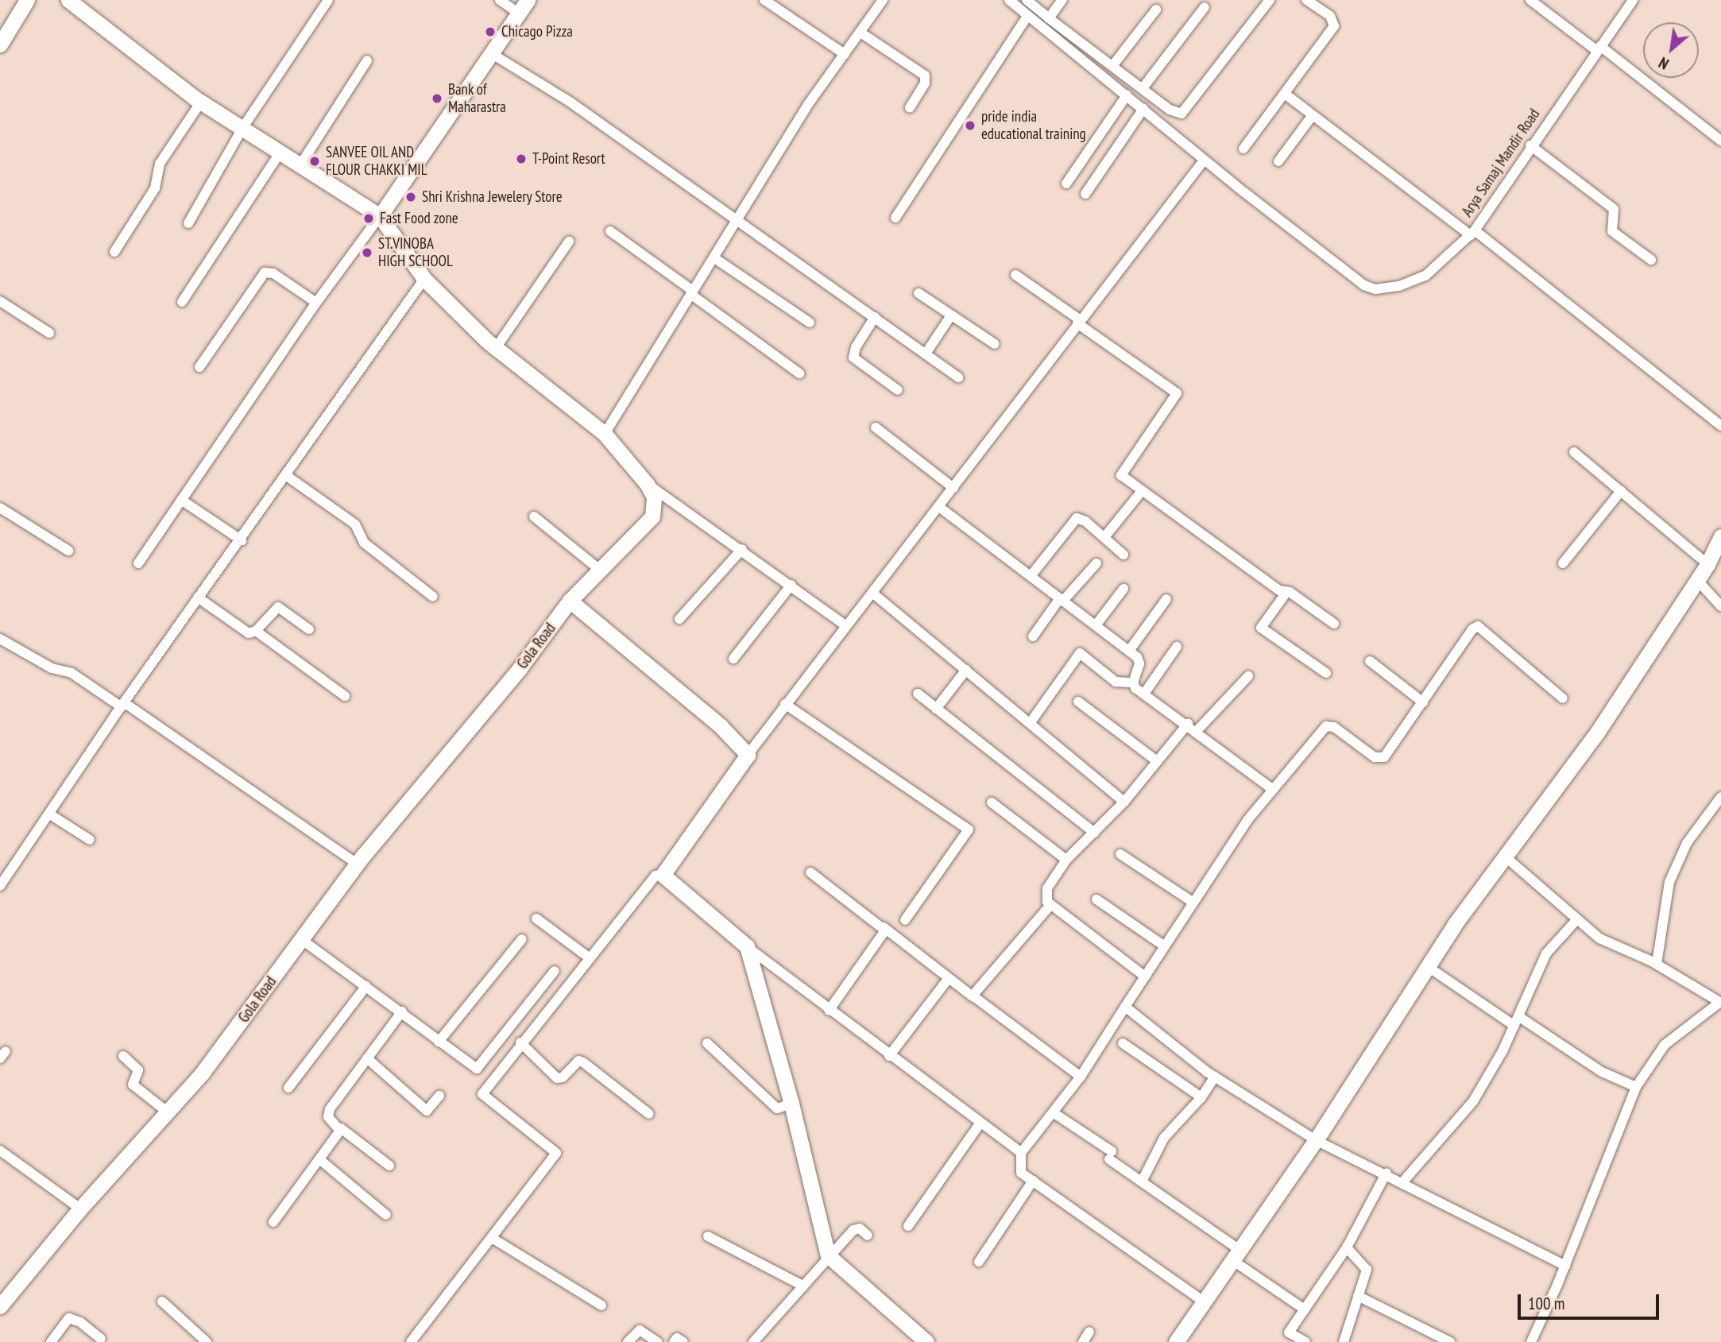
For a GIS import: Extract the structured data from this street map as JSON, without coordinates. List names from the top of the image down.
{
  "streets": {
    "street": ["Arya Samaj Mandir Road", "Gola Road"]
  },
  "places": [
    "Chicago Pizza",
    "Bank of Maharastra",
    "pride india educational training",
    "T-Point Resort",
    "SANVEE OIL AND FLOUR CHAKKI MIL",
    "Shri Krishna Jewelery Store",
    "Fast Food zone",
    "ST.VINOBA HIGH SCHOOL"
  ],
  "scale_bar": "100 m",
  "north": "bottom left"
}
